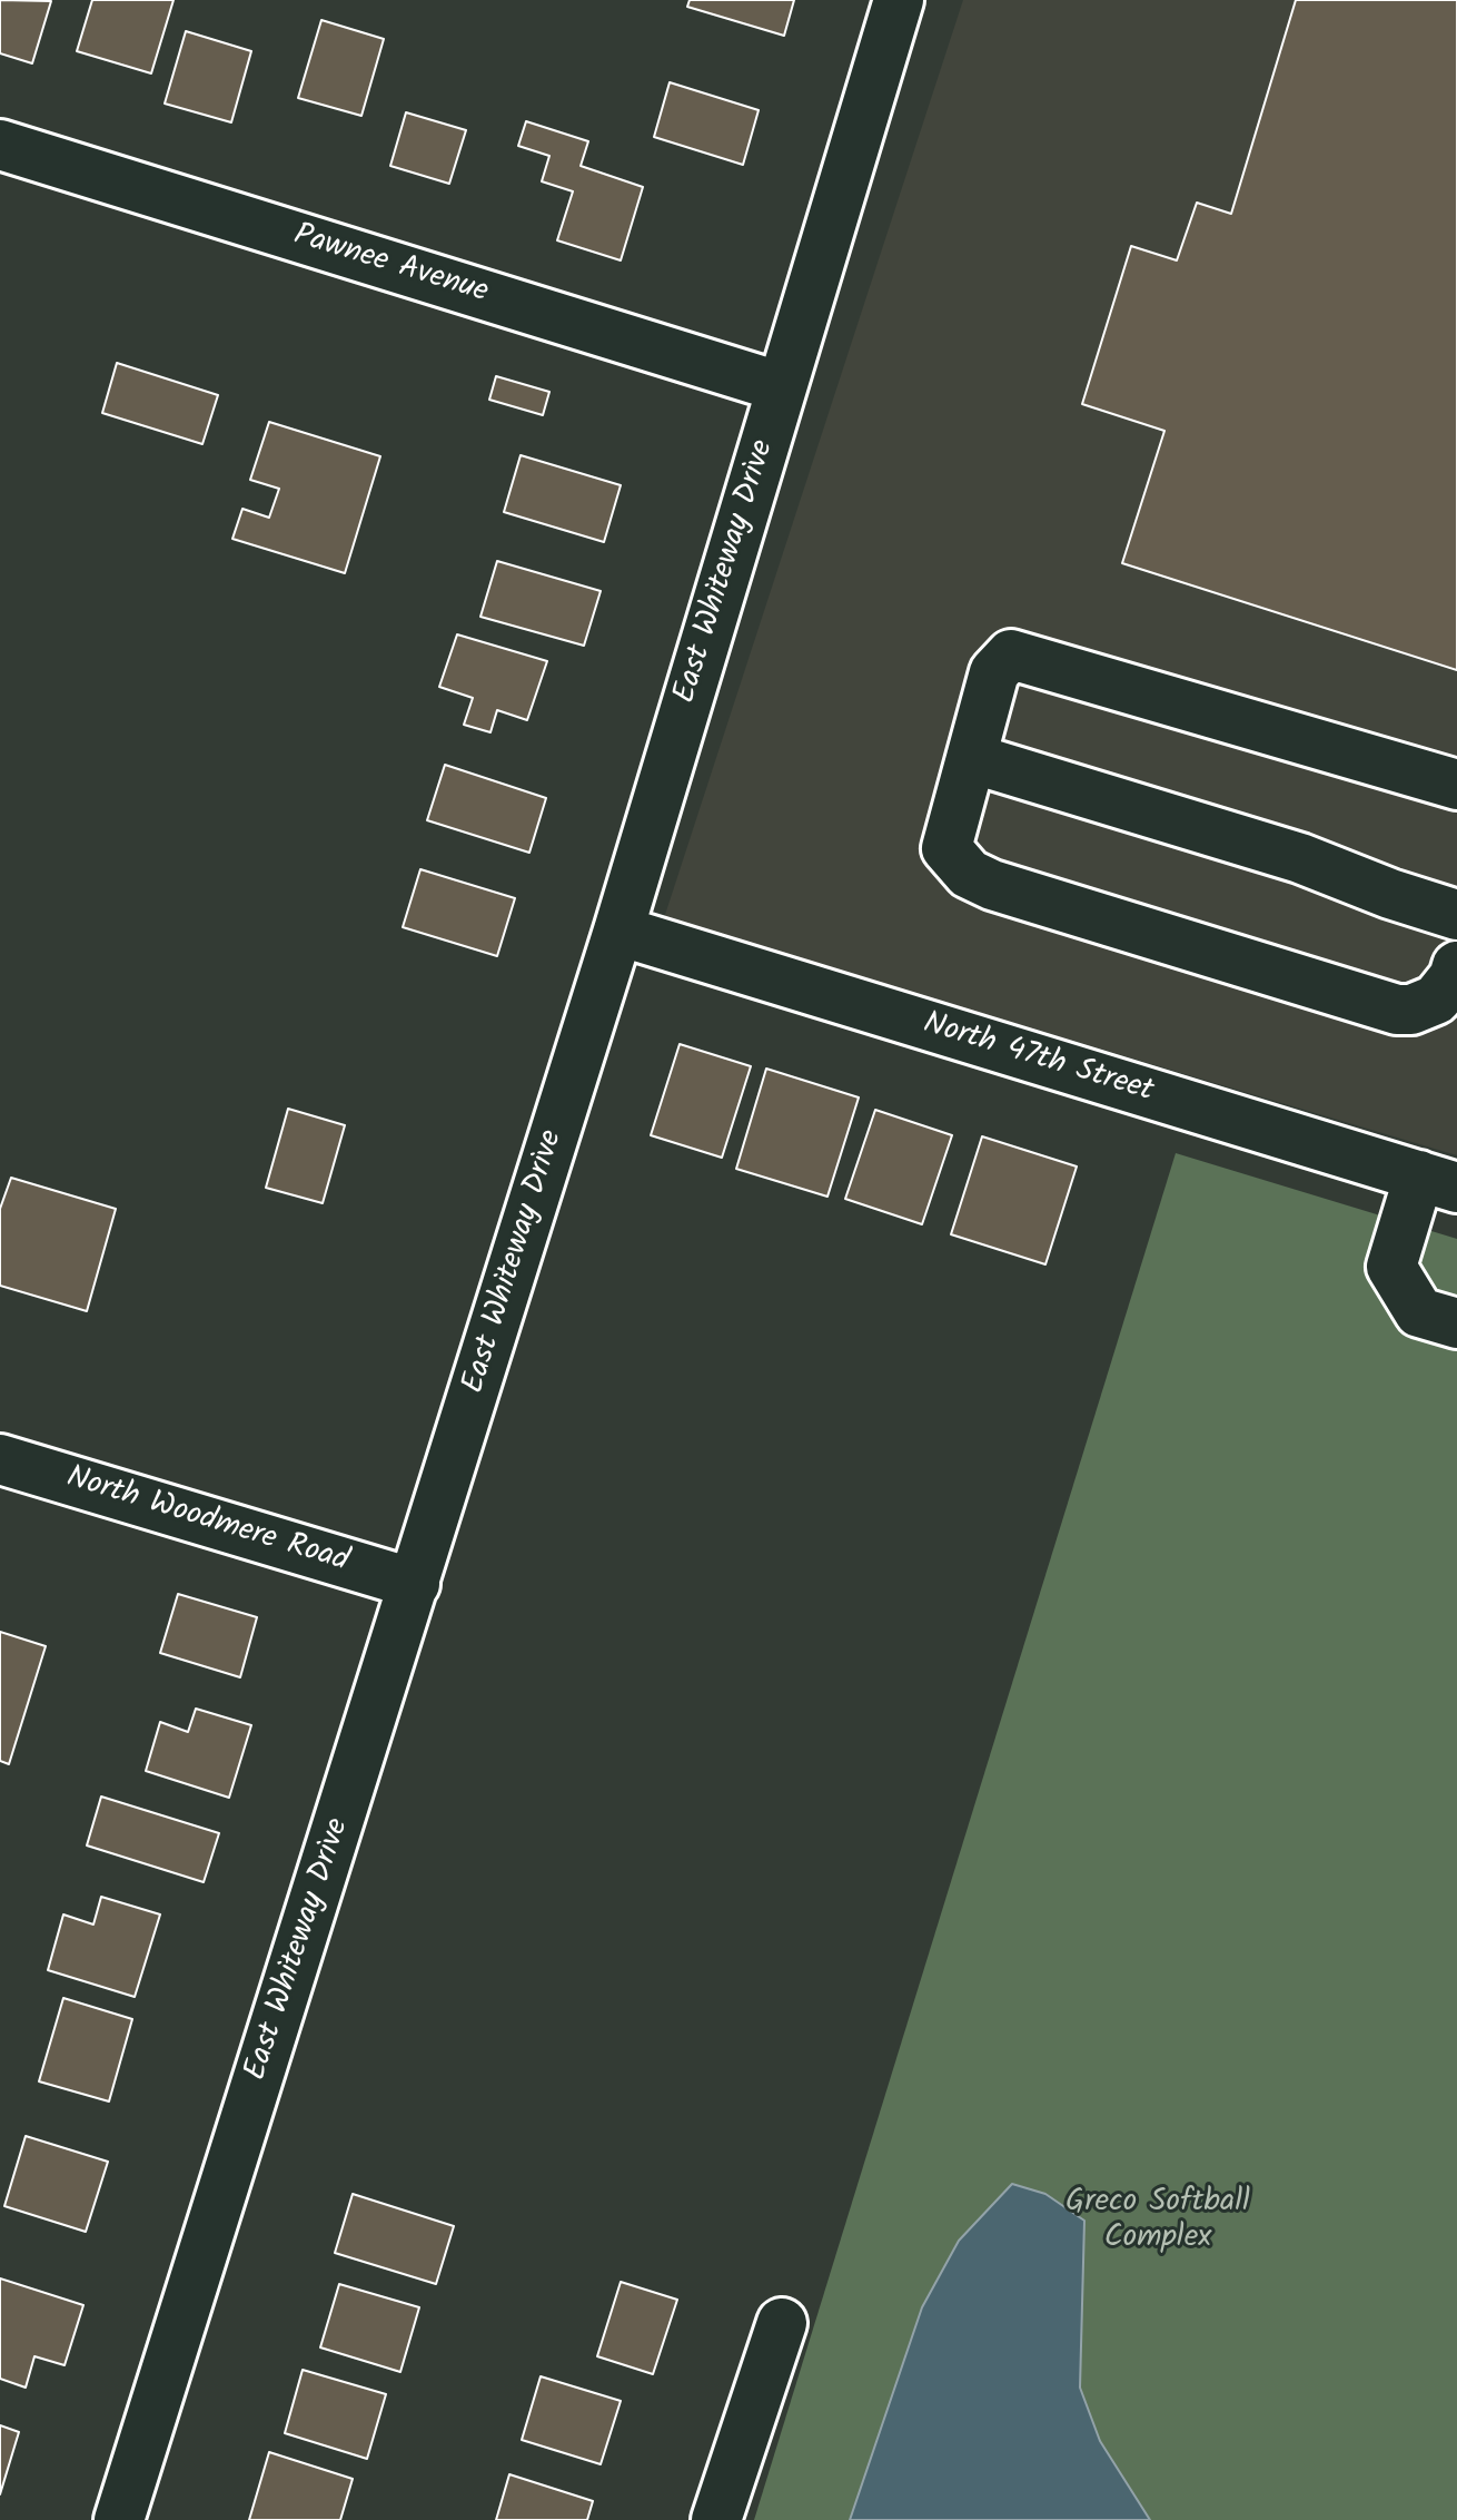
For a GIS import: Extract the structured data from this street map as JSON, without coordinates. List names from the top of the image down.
{
  "streets": {
    "street": [
      "Pawnee Avenue",
      "East Whiteway Drive",
      "North 47th Street",
      "North Woodmere Road"
    ]
  },
  "crossings": [
    ["Pawnee Avenue", "East Whiteway Drive"],
    ["East Whiteway Drive", "North 47th Street"],
    ["East Whiteway Drive", "North Woodmere Road"]
  ],
  "parks": ["Greco Softball Complex"]
}
